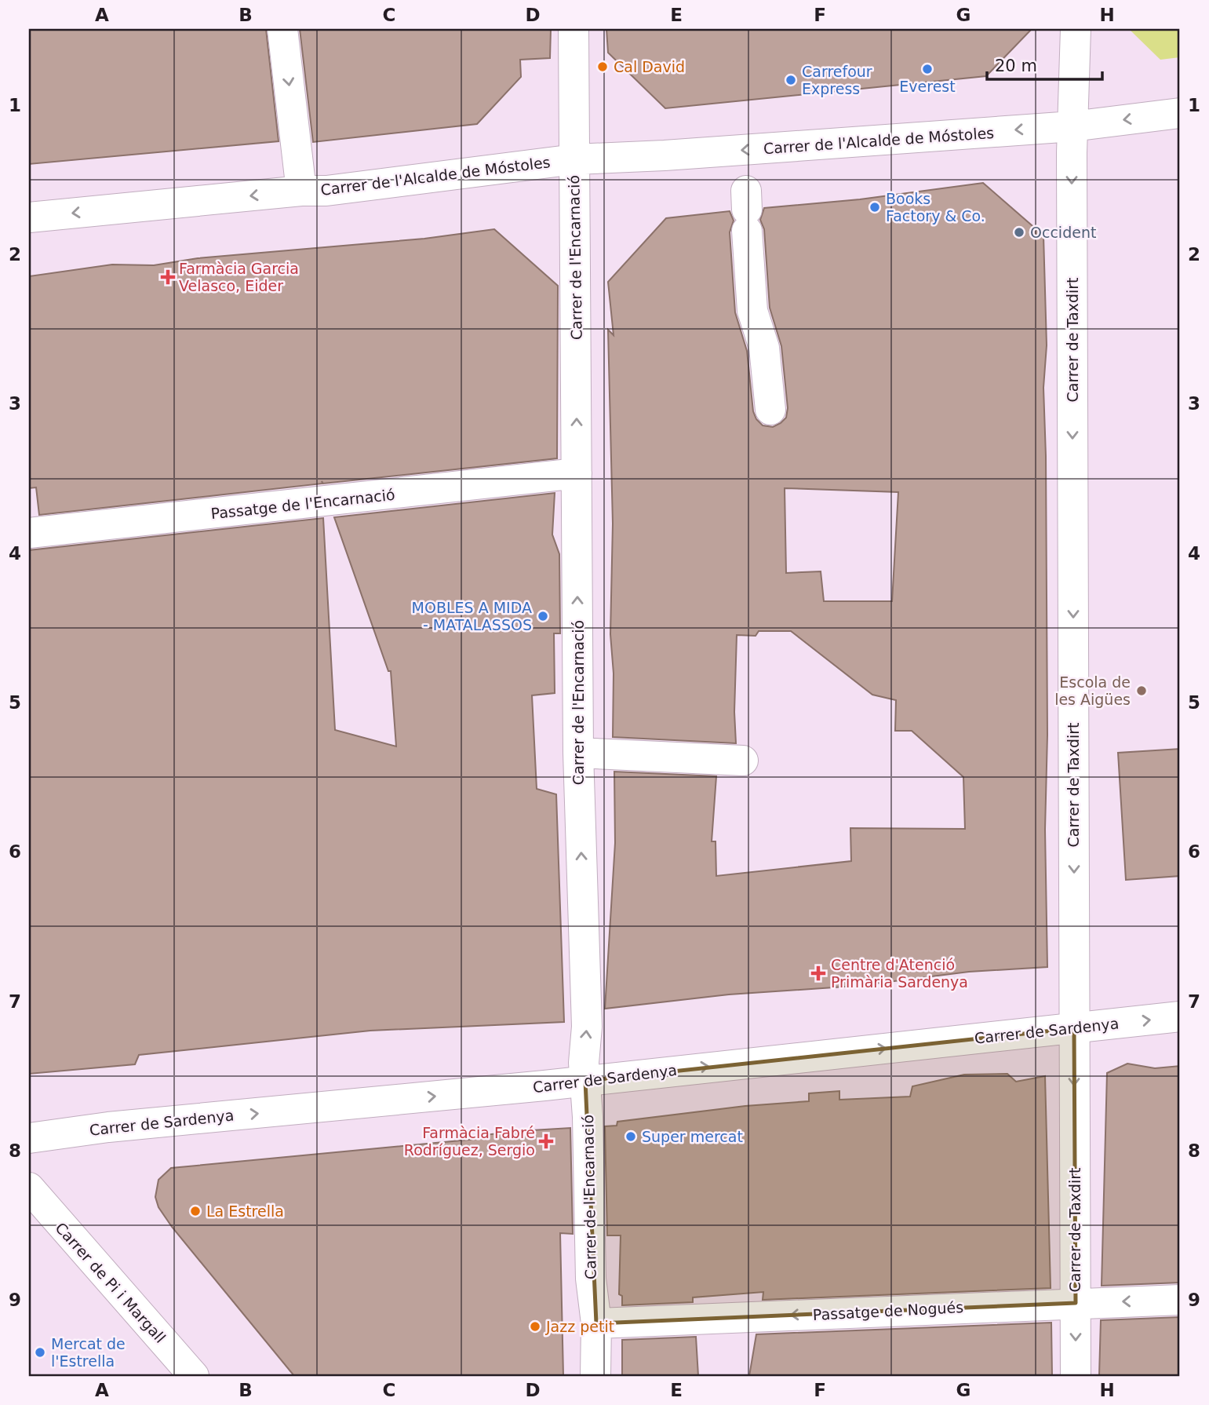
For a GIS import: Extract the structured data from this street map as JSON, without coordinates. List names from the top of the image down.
{
  "streets": {
    "street": [
      "Carrer de l'Alcalde de Móstoles",
      "Carrer de l'Encarnació",
      "Carrer de Taxdirt",
      "Passatge de l'Encarnació",
      "Carrer de Sardenya",
      "Carrer de Pi i Margall",
      "Passatge de Nogués"
    ]
  },
  "crossings": [
    ["Carrer de l'Alcalde de Móstoles", "Carrer de l'Encarnació"],
    ["Carrer de l'Alcalde de Móstoles", "Carrer de Taxdirt"],
    ["Carrer de l'Encarnació", "Passatge de l'Encarnació"],
    ["Carrer de l'Encarnació", "Carrer de Sardenya"],
    ["Carrer de l'Encarnació", "Passatge de Nogués"],
    ["Carrer de Taxdirt", "Carrer de Sardenya"],
    ["Carrer de Taxdirt", "Passatge de Nogués"]
  ],
  "one_way": [
    "Carrer de l'Alcalde de Móstoles",
    "Carrer de l'Encarnació",
    "Carrer de Taxdirt",
    "Carrer de Sardenya",
    "Passatge de Nogués"
  ],
  "places": {
    "other": [
      "Cal David",
      "Everest",
      "Carrefour Express",
      "Books Factory & Co.",
      "Occident",
      "MOBLES A MIDA - MATALASSOS",
      "Escola de les Aigües",
      "Super mercat",
      "La Estrella",
      "Jazz petit",
      "Mercat de l'Estrella"
    ],
    "health": ["Farmàcia Garcia Velasco, Eider", "Centre d'Atenció Primària Sardenya", "Farmàcia Fabré Rodríguez, Sergio"]
  },
  "scale_bar": "20 m",
  "grid": {
    "columns": [
      "A",
      "B",
      "C",
      "D",
      "E",
      "F",
      "G",
      "H"
    ],
    "rows": [
      "1",
      "2",
      "3",
      "4",
      "5",
      "6",
      "7",
      "8",
      "9"
    ]
  }
}
